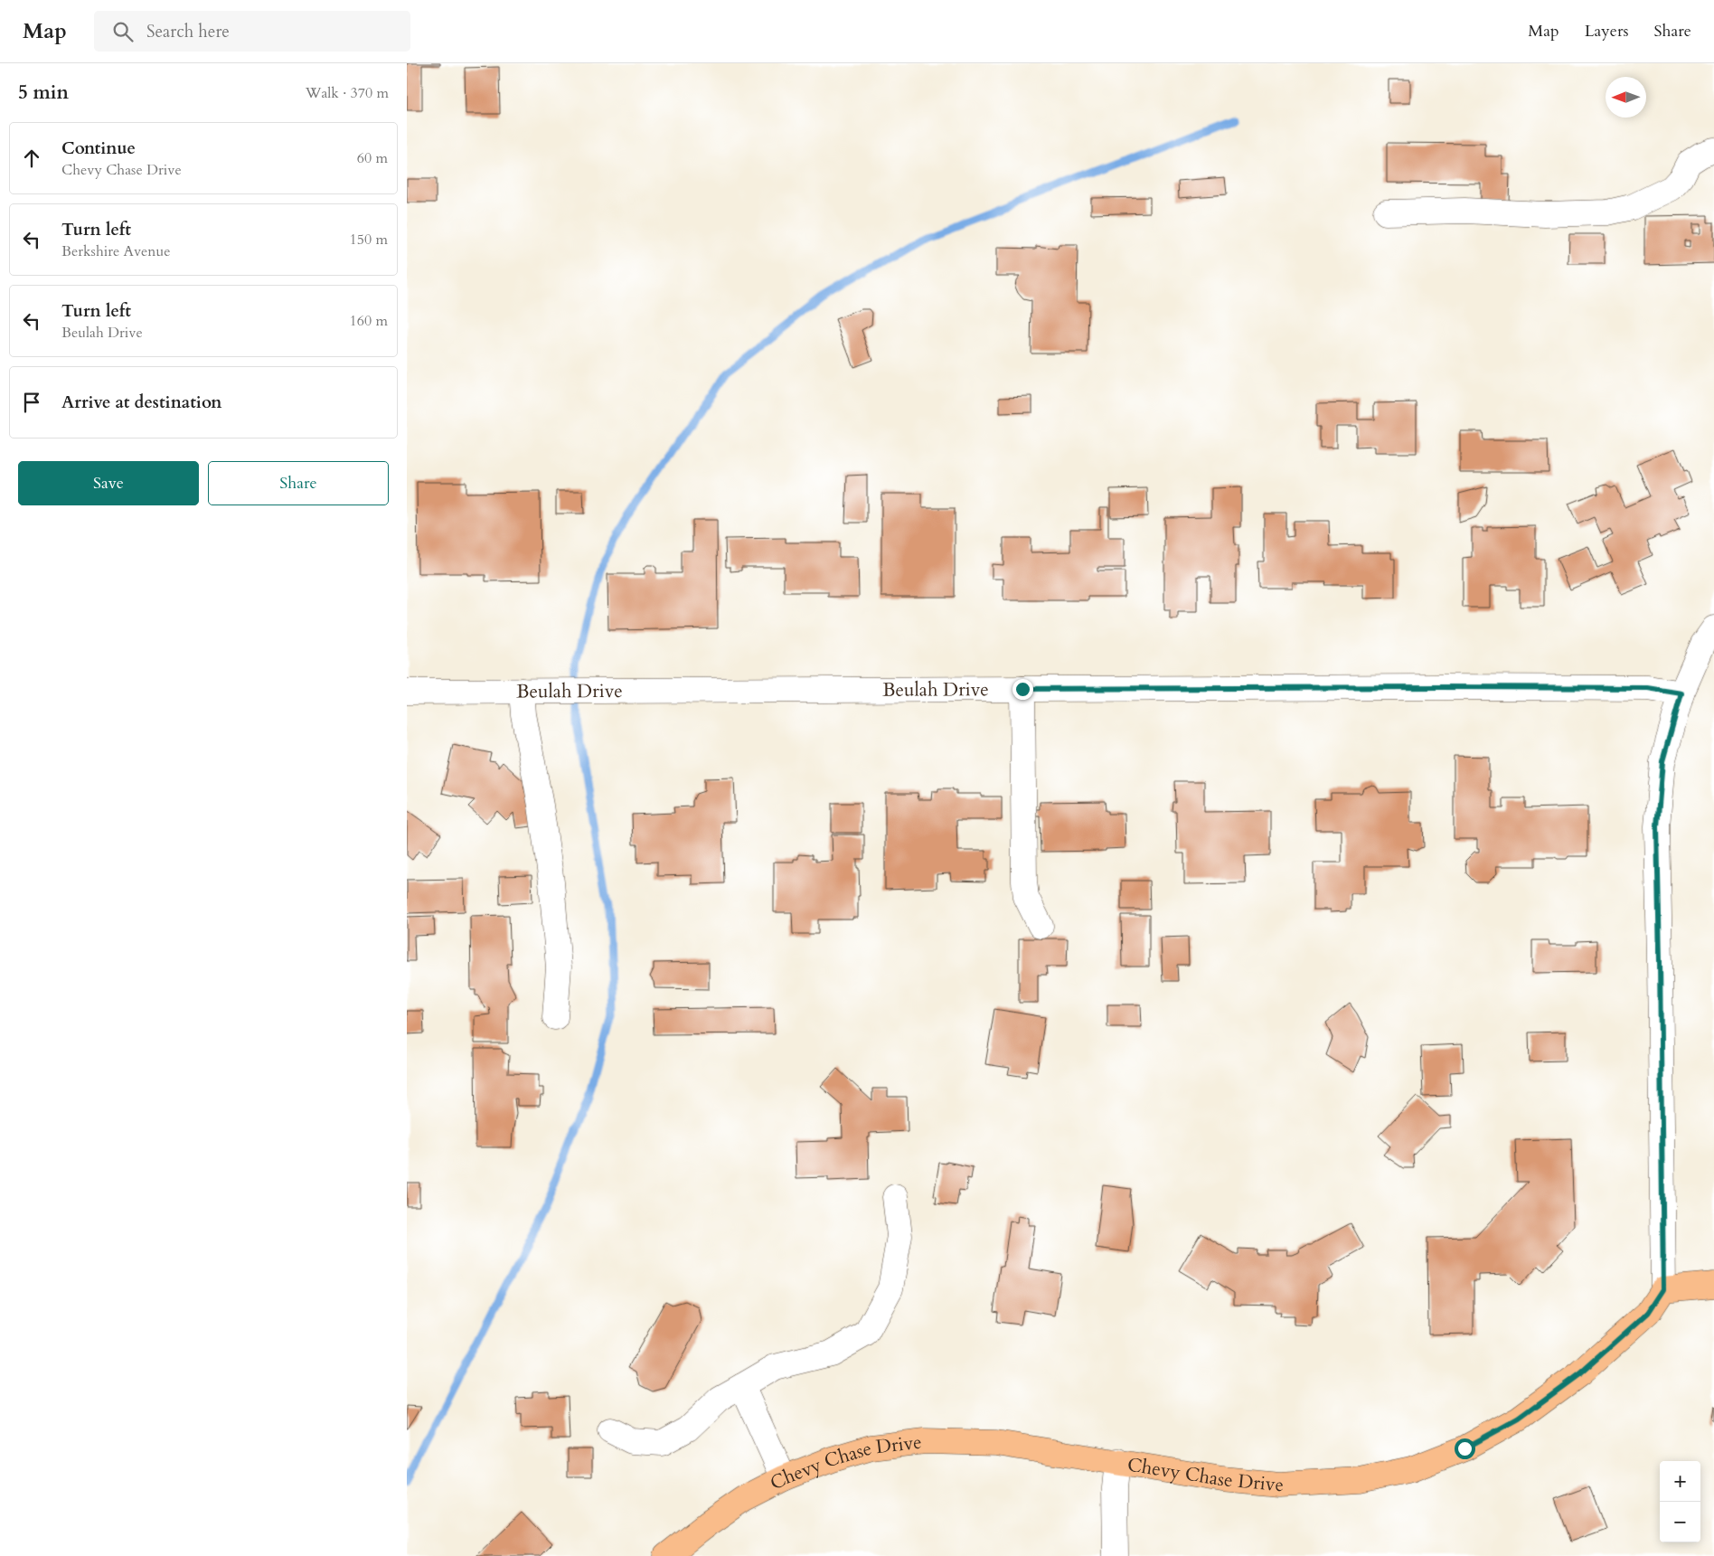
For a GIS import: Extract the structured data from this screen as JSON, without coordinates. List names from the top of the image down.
{
  "streets": {
    "main road": ["Chevy Chase Drive"],
    "street": ["Beulah Drive"]
  },
  "north": "left",
  "page": {
    "header": "Map",
    "search": "Search here",
    "nav": ["Map", "Layers", "Share"],
    "heading": ["5 min", "Walk · 370 m"],
    "list": [
      ["Continue", "Chevy Chase Drive", "60 m"],
      ["Turn left", "Berkshire Avenue", "150 m"],
      ["Turn left", "Beulah Drive", "160 m"],
      "Arrive at destination"
    ],
    "buttons": ["Save", "Share"],
    "map_buttons": ["+", "−"]
  }
}
